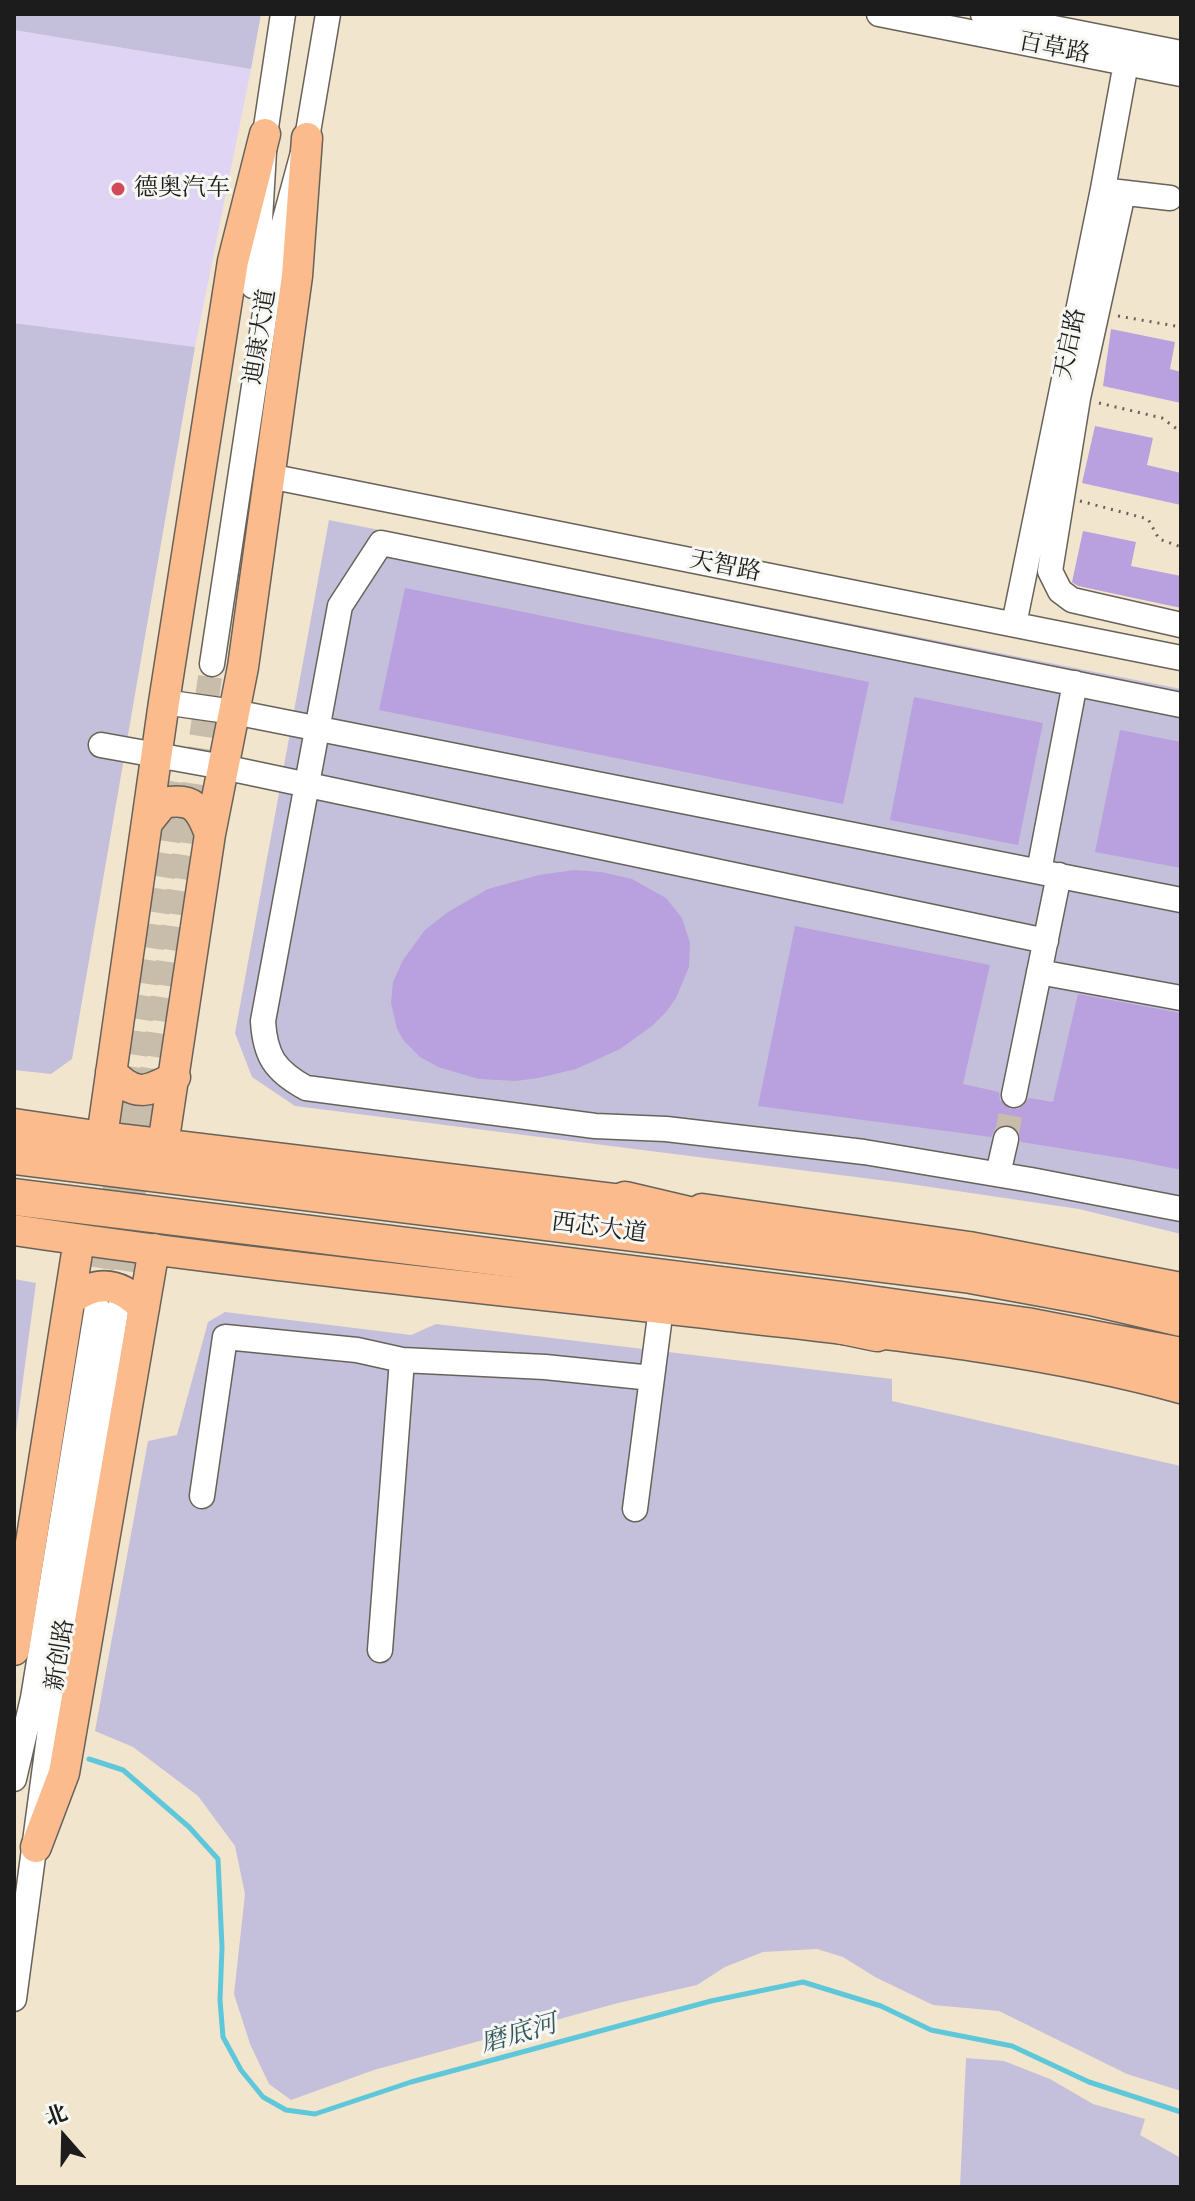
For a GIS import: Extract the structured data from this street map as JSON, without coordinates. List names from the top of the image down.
{
  "streets": {
    "highway": ["西芯大道"],
    "street": [
      "百草路",
      "迪康大道",
      "天启路",
      "天智路",
      "新创路"
    ]
  },
  "crossings": [
    ["百草路", "天启路"],
    ["天启路", "天智路"]
  ],
  "water": ["磨底河"],
  "places": ["德奥汽车"],
  "north": "top"
}
